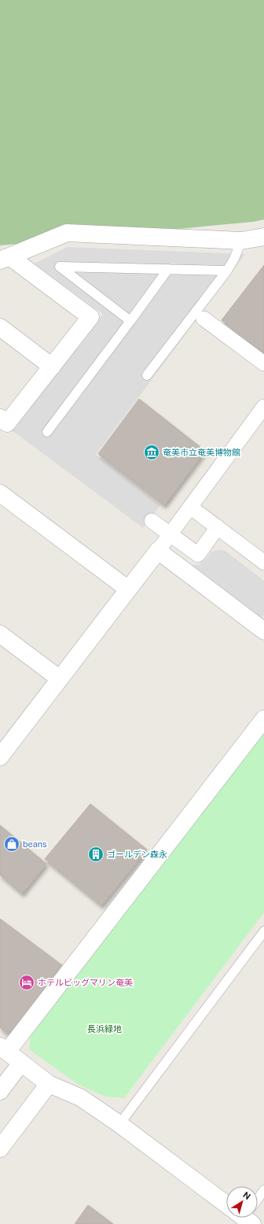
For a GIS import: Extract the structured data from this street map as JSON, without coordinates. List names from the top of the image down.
{
  "parks": ["長浜緑地"],
  "places": {
    "museum": ["奄美市立奄美博物館"],
    "shop": ["beans"],
    "building": ["ゴールデン森永"],
    "hotel": ["ホテルビッグマリン奄美"]
  },
  "north": "top right"
}
